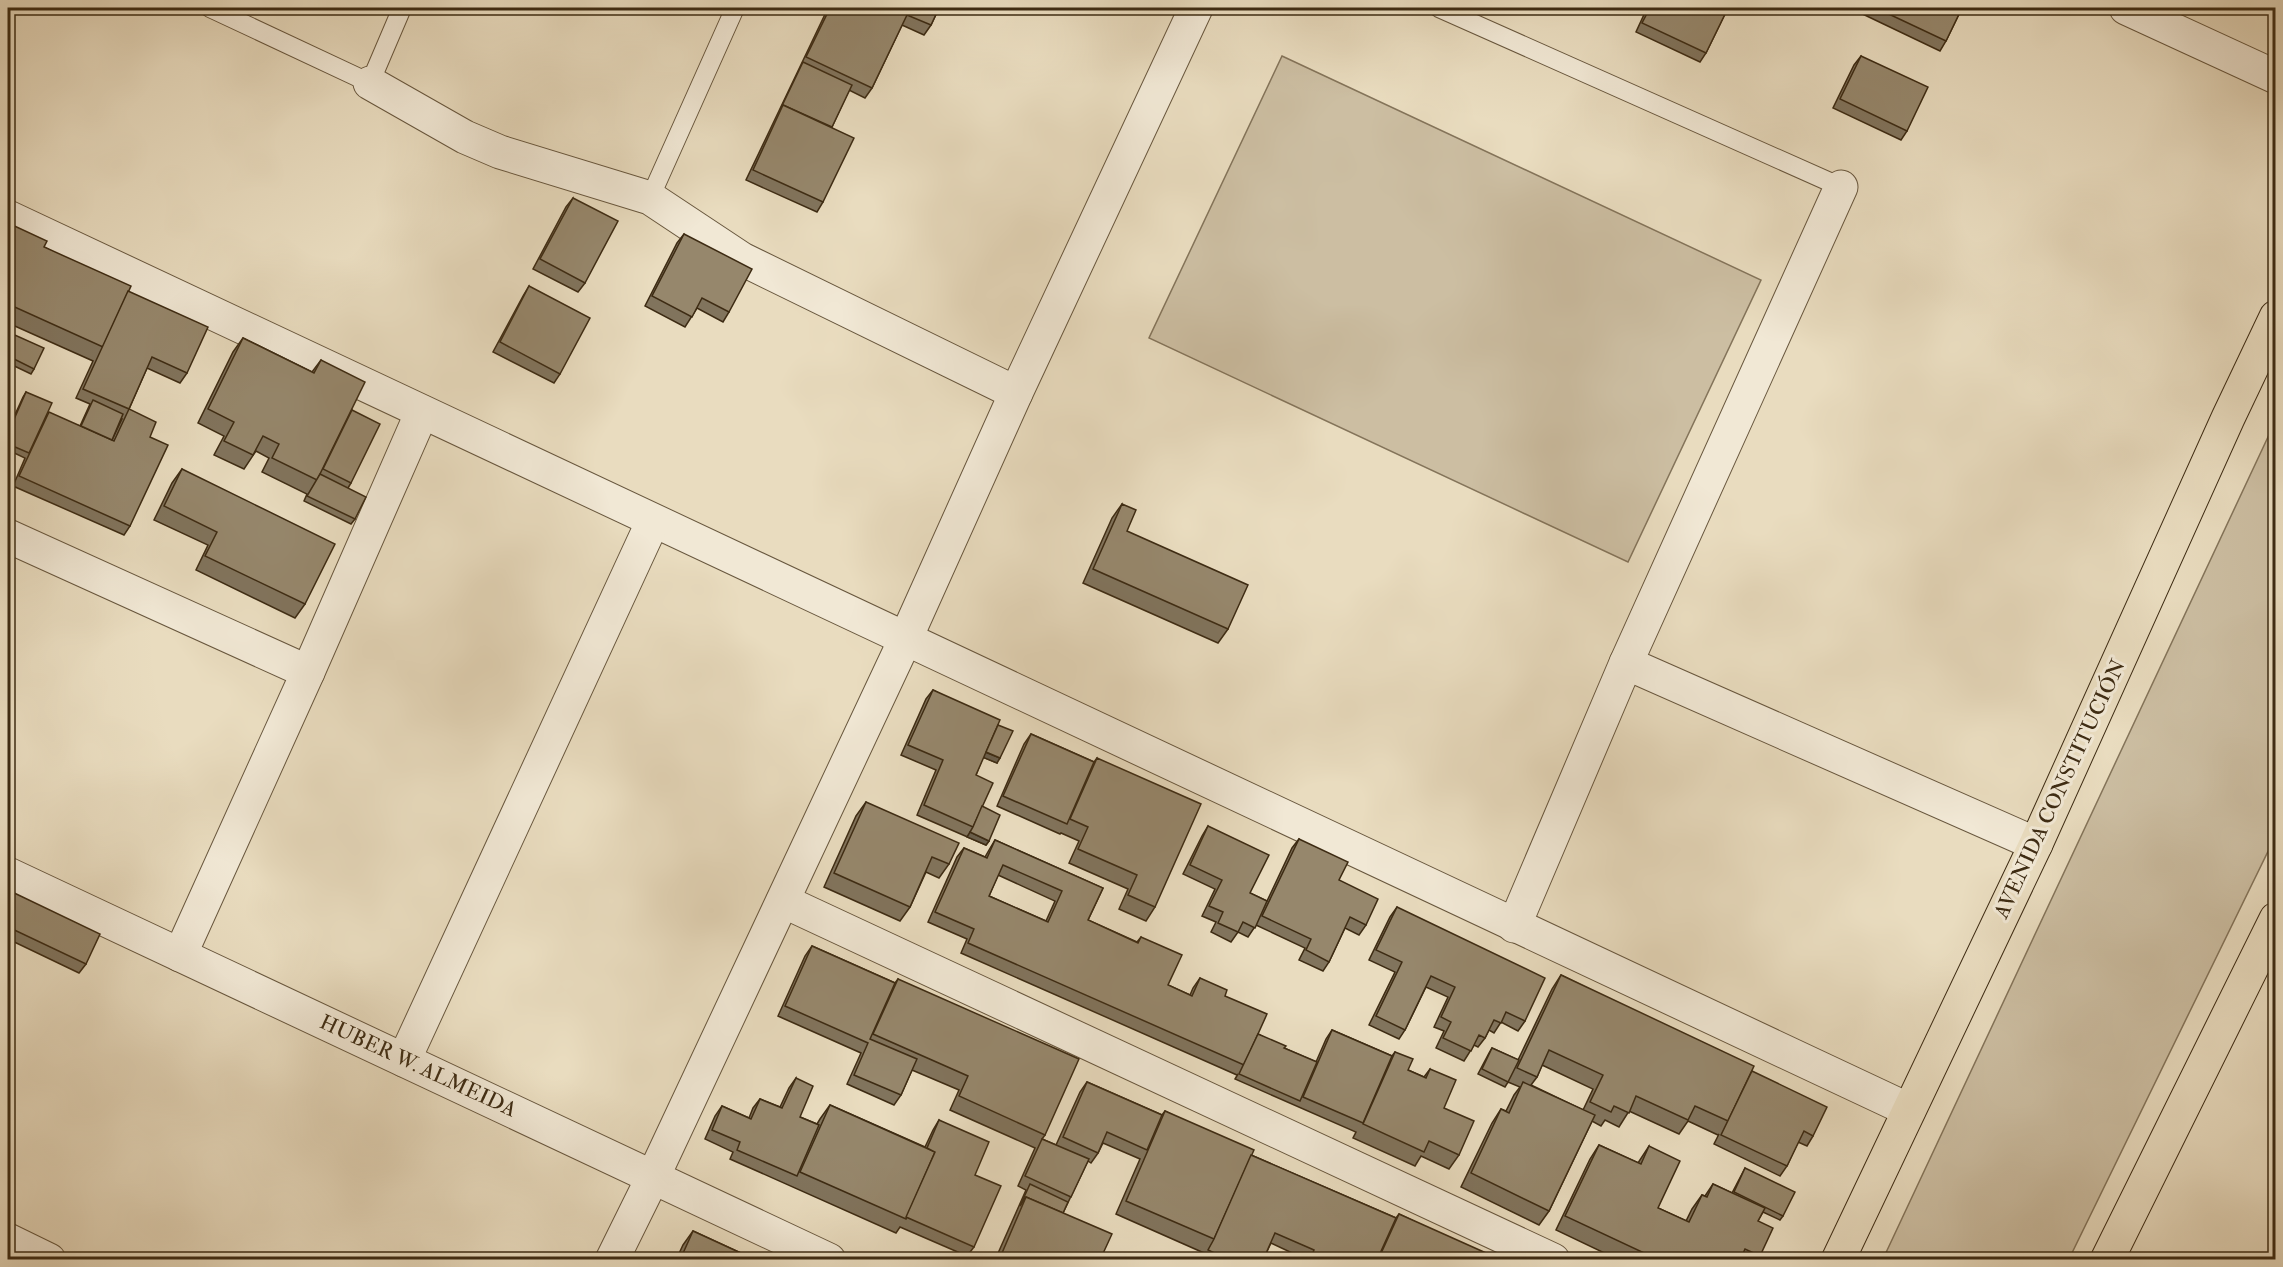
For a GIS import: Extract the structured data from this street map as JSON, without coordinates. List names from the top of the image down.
{
  "streets": {
    "main road": ["AVENIDA CONSTITUCIÓN"],
    "street": ["HUBER W. ALMEIDA"]
  }
}
